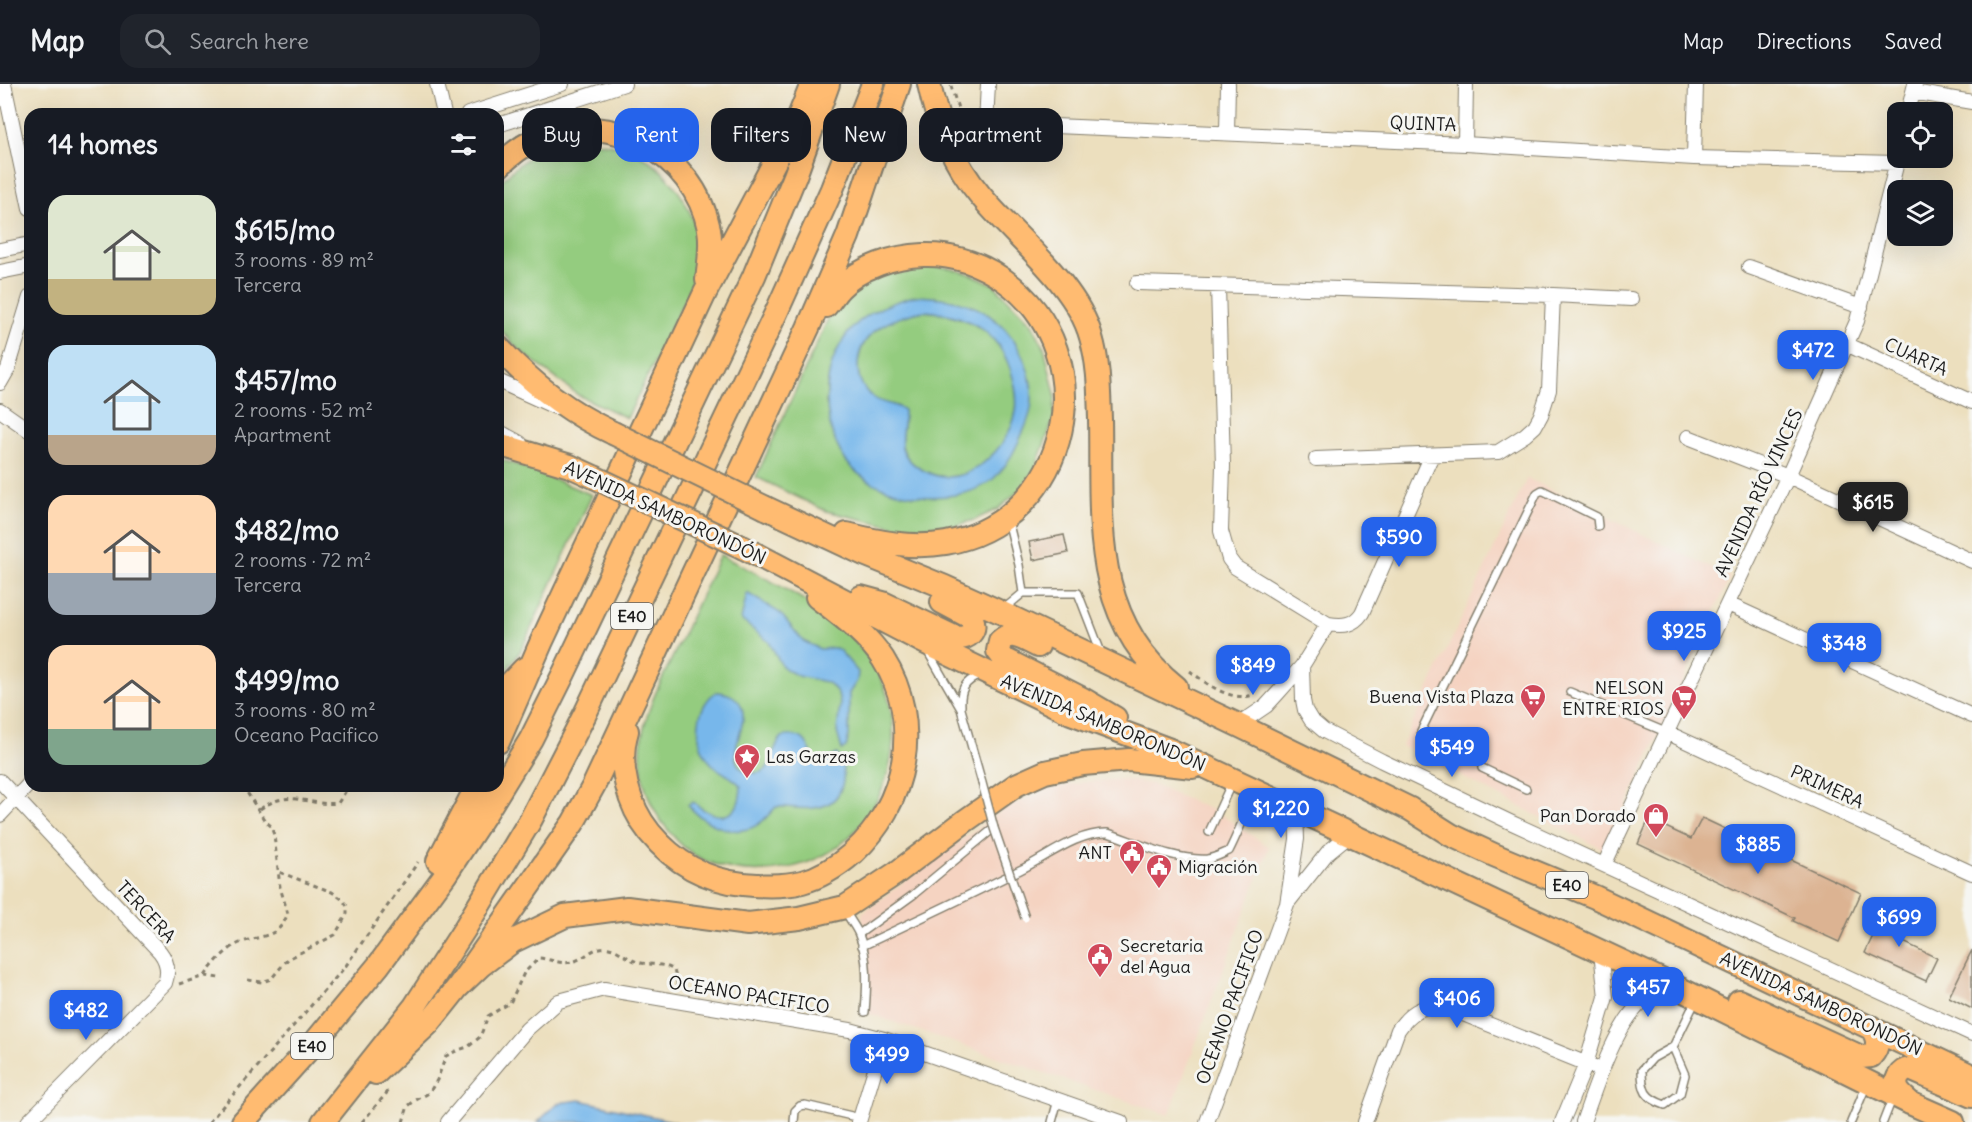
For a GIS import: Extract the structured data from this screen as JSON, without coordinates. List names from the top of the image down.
{
  "streets": {
    "highway": ["AVENIDA SAMBORONDÓN", "E40"],
    "street": [
      "QUINTA",
      "CUARTA",
      "AVENIDA RÍO VINCES",
      "PRIMERA",
      "TERCERA",
      "OCEANO PACIFICO"
    ]
  },
  "crossings": [
    ["CUARTA", "AVENIDA RÍO VINCES"],
    ["AVENIDA RÍO VINCES", "PRIMERA"],
    ["AVENIDA SAMBORONDÓN", "OCEANO PACIFICO"]
  ],
  "places": {
    "supermarket": ["Buena Vista Plaza", "NELSON ENTRE RIOS"],
    "place": ["Las Garzas"],
    "shop": ["Pan Dorado"],
    "public building": ["ANT", "Migración", "Secretaria del Agua"]
  },
  "page": {
    "header": "Map",
    "search": "Search here",
    "nav": ["Map", "Directions", "Saved"],
    "chip": [
      "Buy",
      "Rent",
      "Filters",
      "New",
      "Apartment"
    ],
    "heading": "14 homes",
    "list": [
      {
        "name": "$615/mo",
        "note": "3 rooms · 89 m² · Tercera"
      },
      {
        "name": "$457/mo",
        "note": "2 rooms · 52 m² · Apartment"
      },
      {
        "name": "$482/mo",
        "note": "2 rooms · 72 m² · Tercera"
      },
      {
        "name": "$499/mo",
        "note": "3 rooms · 80 m² · Oceano Pacifico"
      }
    ],
    "price": [
      "$472",
      "$615",
      "$590",
      "$925",
      "$348",
      "$849",
      "$549",
      "$1,220",
      "$885",
      "$699",
      "$457",
      "$406",
      "$482",
      "$499"
    ]
  }
}
